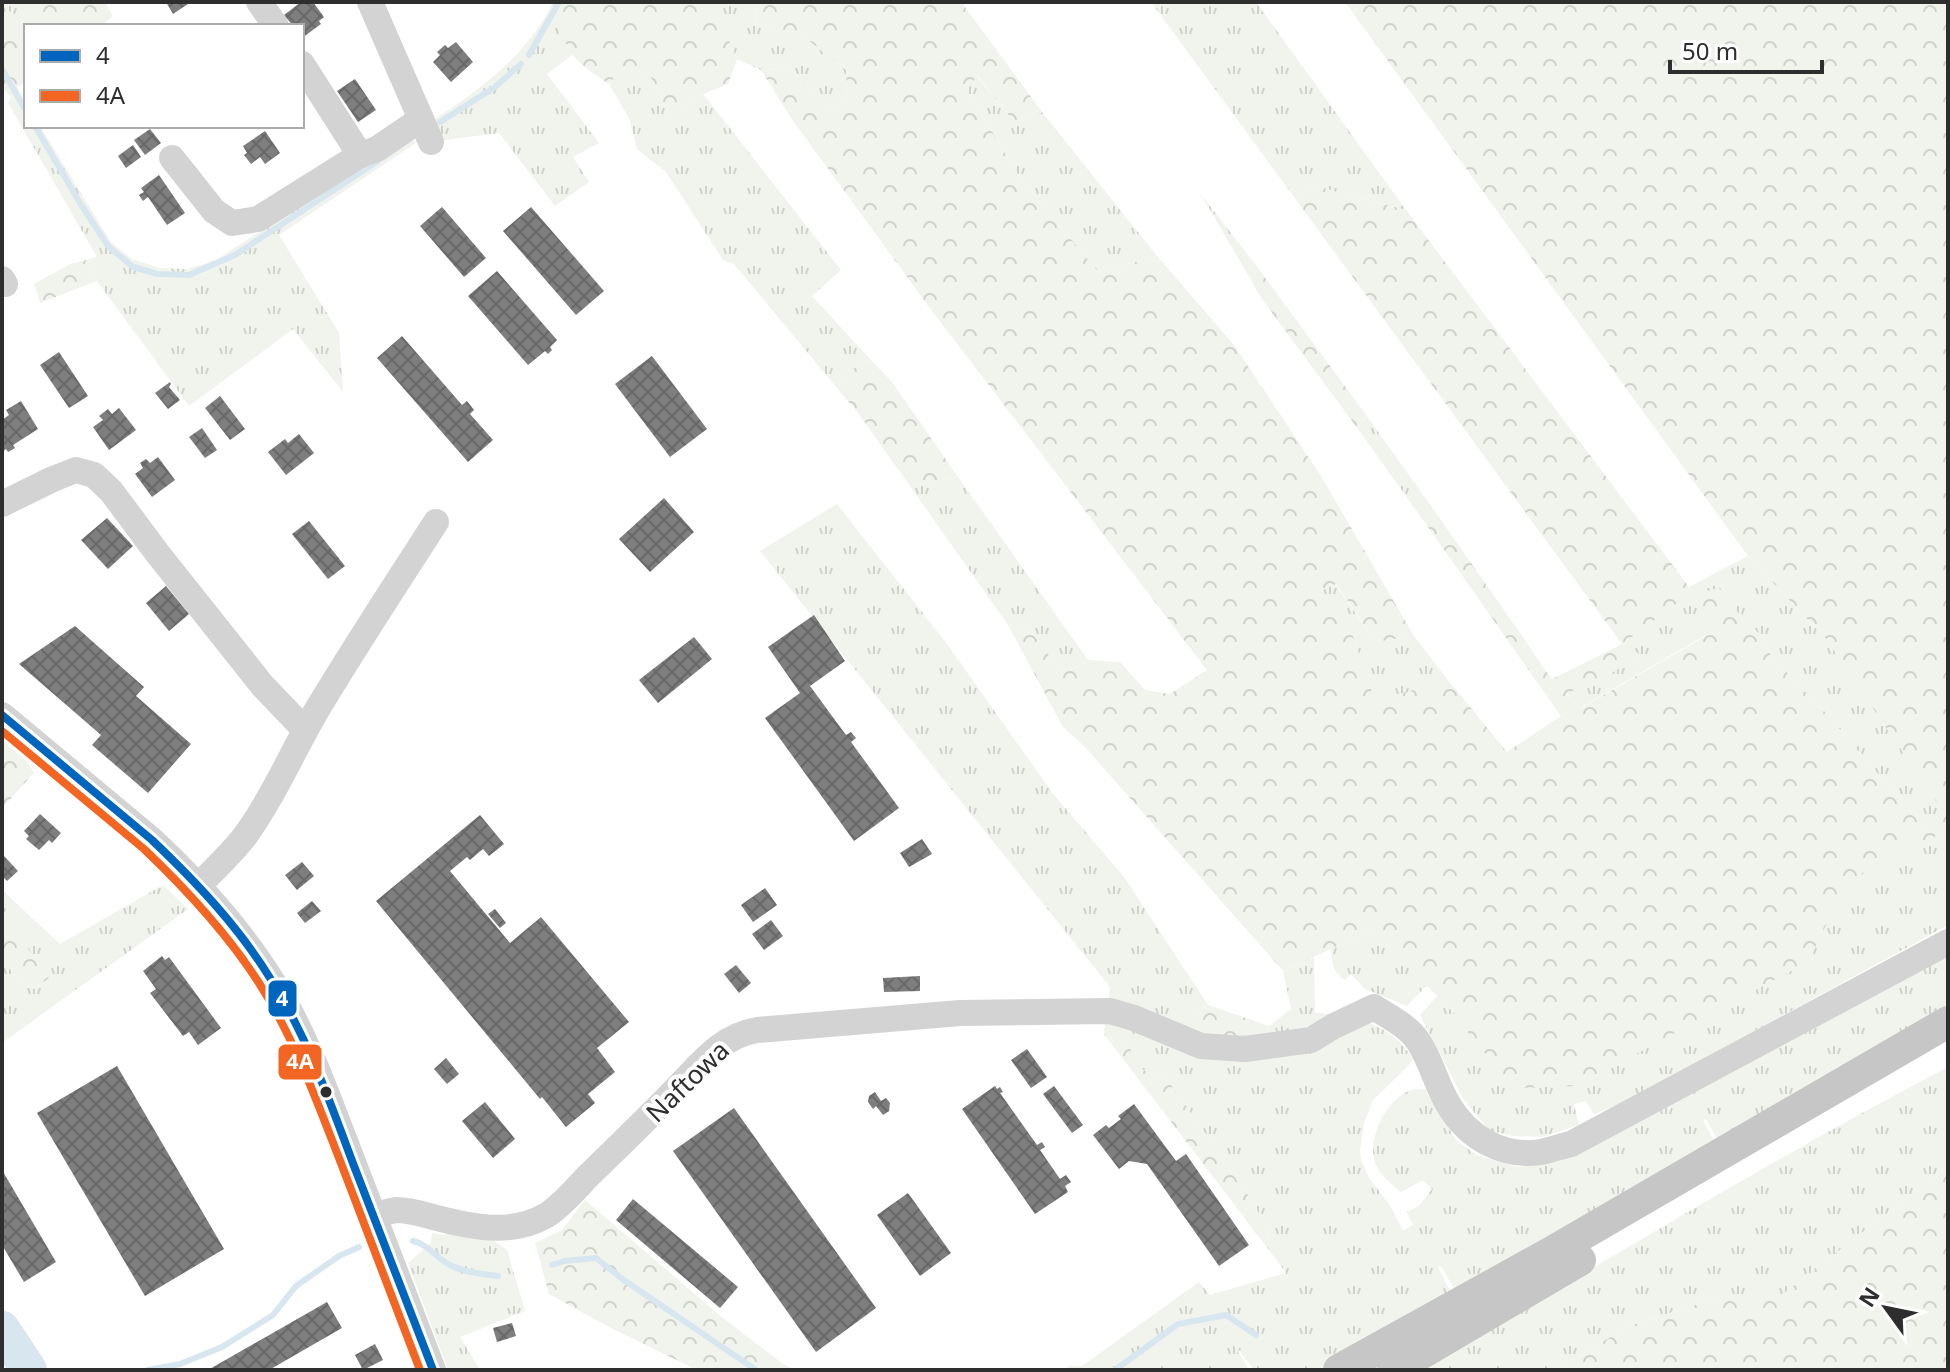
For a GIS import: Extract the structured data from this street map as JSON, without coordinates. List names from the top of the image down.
{
  "streets": {
    "street": ["Naftowa"]
  },
  "lines": ["transit line 4", "transit line 4A"],
  "legend": ["4", "4A"],
  "scale_bar": "50 m",
  "north": "top left"
}
